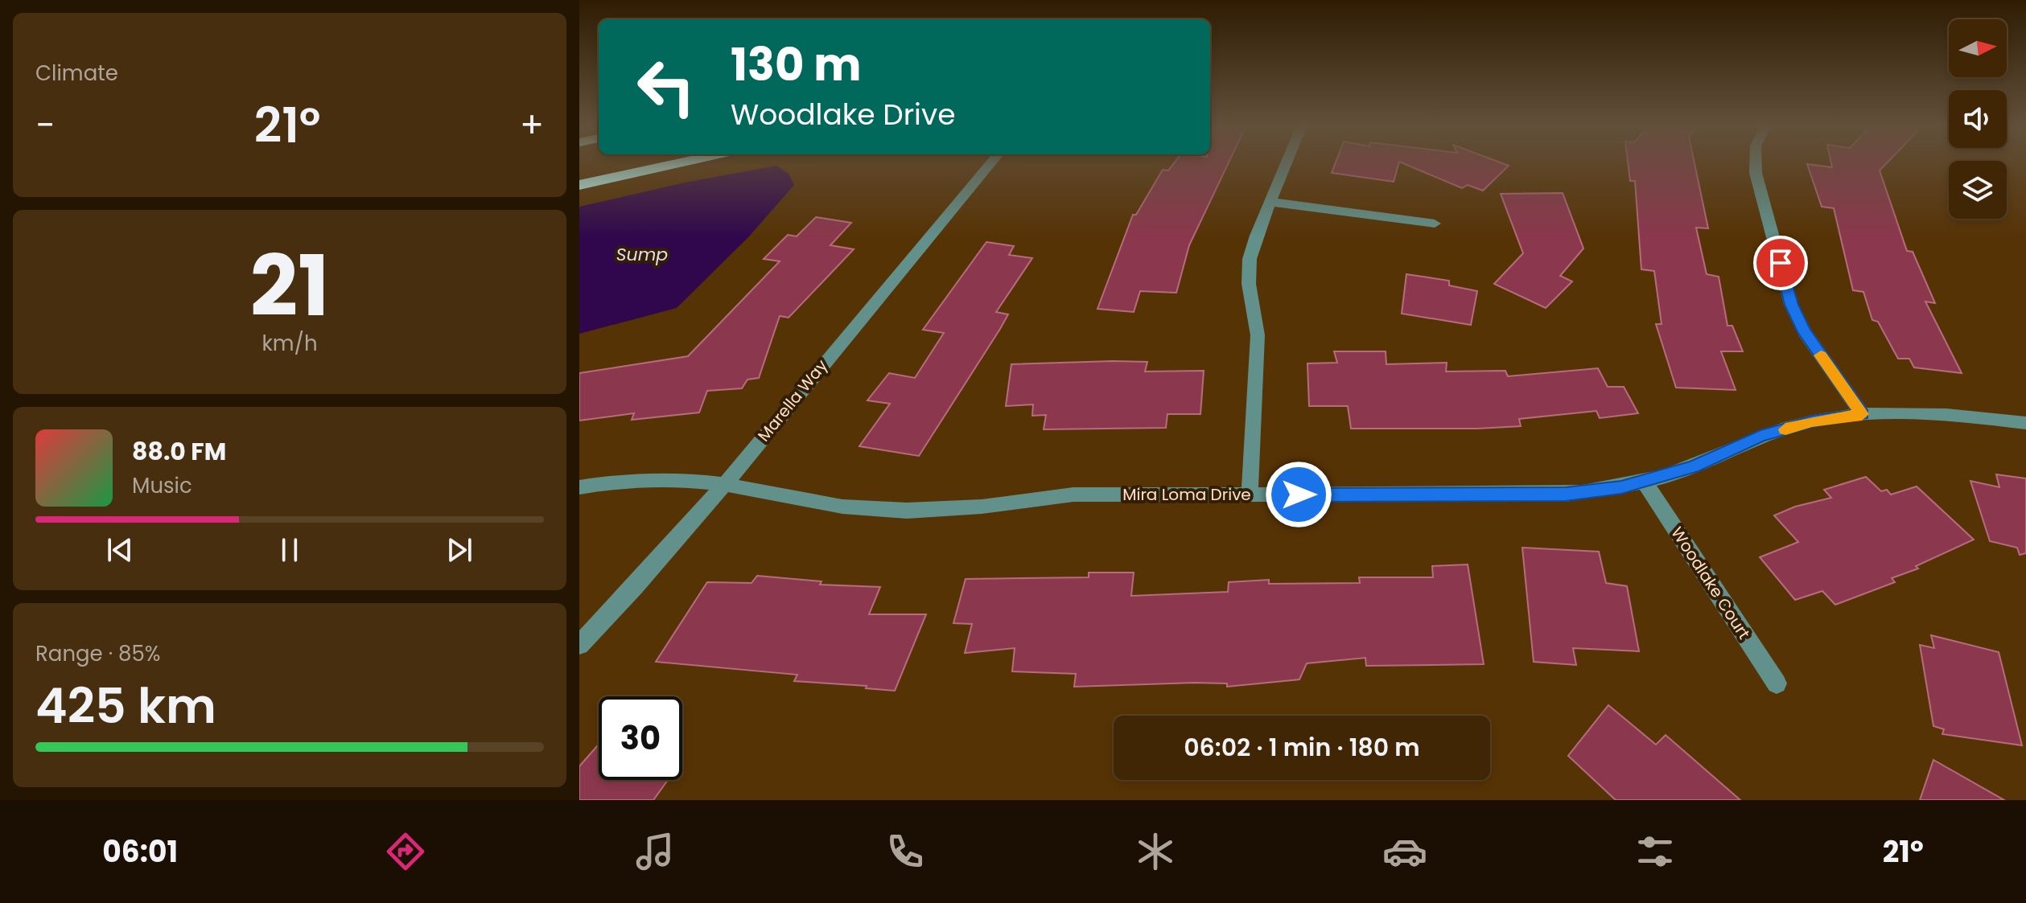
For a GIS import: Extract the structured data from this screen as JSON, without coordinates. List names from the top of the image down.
{
  "streets": {
    "street": ["Marella Way", "Mira Loma Drive", "Woodlake Court"]
  },
  "crossings": [
    ["Marella Way", "Mira Loma Drive"],
    ["Mira Loma Drive", "Woodlake Court"]
  ],
  "water": ["Sump"],
  "north": "right",
  "page": {
    "tile": [
      "Climate",
      ["21", "km/h"],
      ["Range · 85%", "425 km"]
    ],
    "turn": ["130 m", "Woodlake Drive"],
    "heat": ["−", "21°", "+"],
    "song": ["88.0 FM", "Music"],
    "limit": "30",
    "trip": "06:02 · 1 min · 180 m",
    "tabs": ["06:01", "21°"]
  }
}
